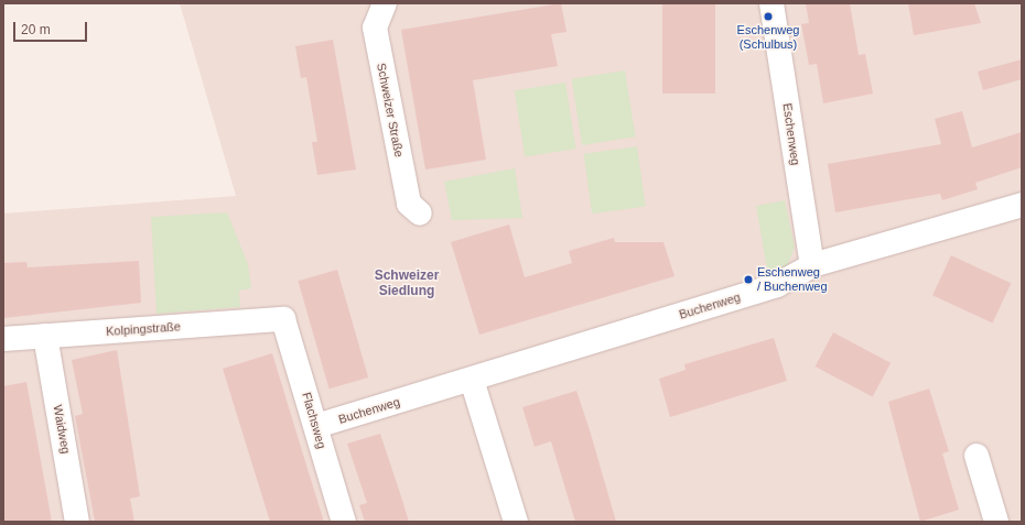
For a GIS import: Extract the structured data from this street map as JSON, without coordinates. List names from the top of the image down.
{
  "streets": {
    "street": [
      "Schweizer Straße",
      "Eschenweg",
      "Buchenweg",
      "Kolpingstraße",
      "Flachsweg",
      "Waidweg"
    ]
  },
  "crossings": [
    ["Eschenweg", "Buchenweg"],
    ["Buchenweg", "Flachsweg"],
    ["Kolpingstraße", "Flachsweg"],
    ["Kolpingstraße", "Waidweg"]
  ],
  "districts": ["Schweizer Siedlung"],
  "places": ["Eschenweg (Schulbus)", "Eschenweg / Buchenweg"],
  "scale_bar": "20 m"
}
